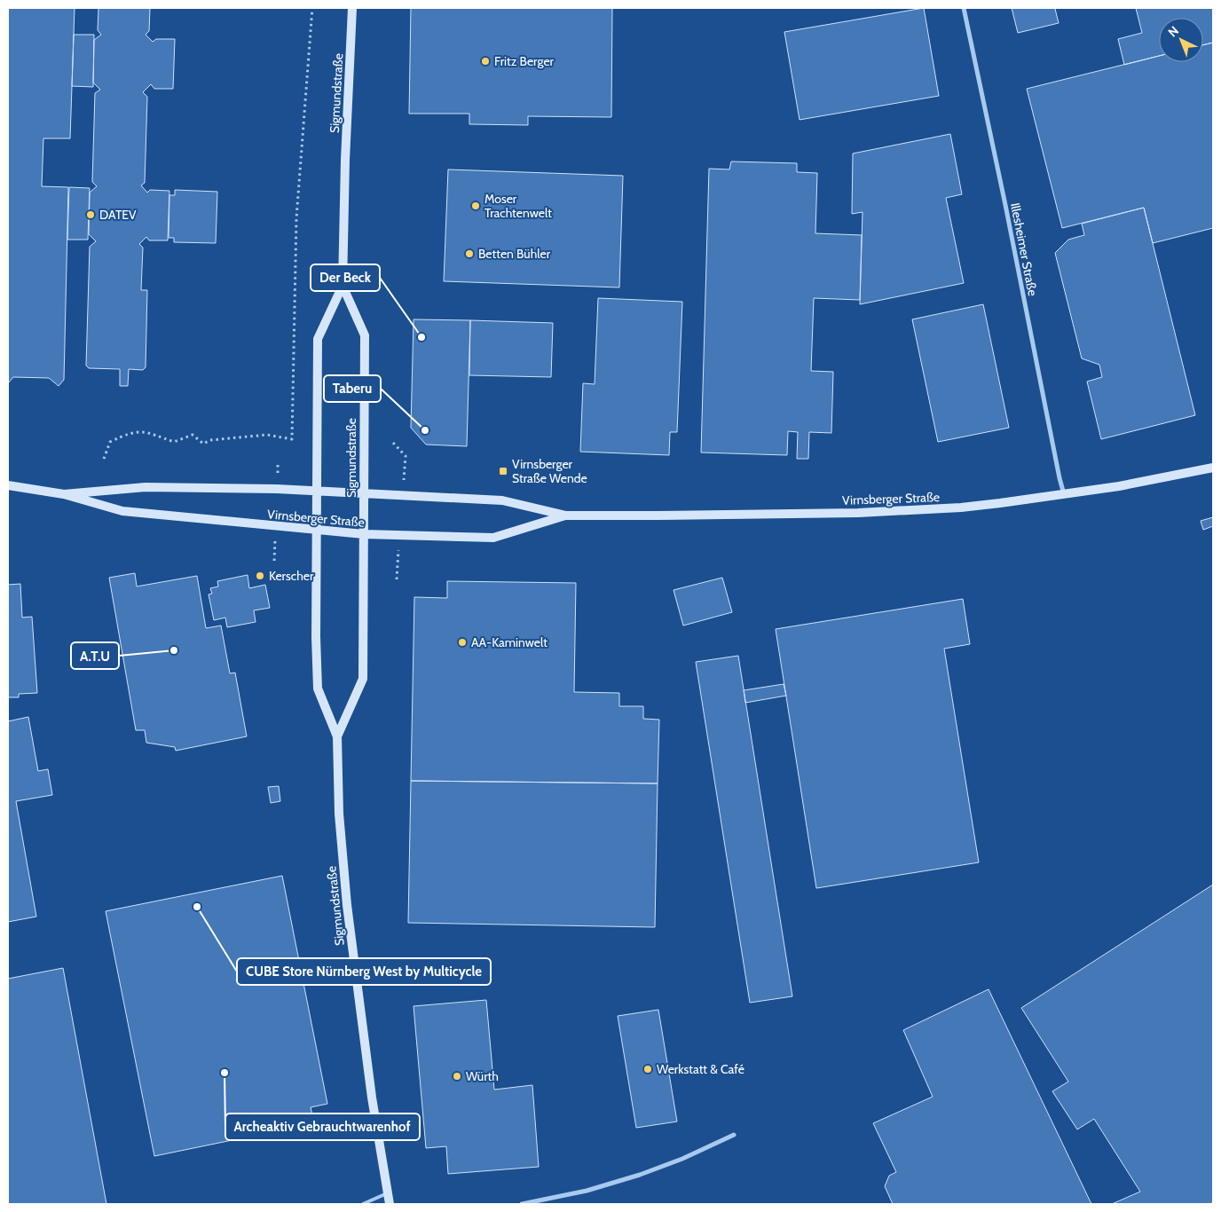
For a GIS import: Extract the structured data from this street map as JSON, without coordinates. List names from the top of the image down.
{
  "streets": {
    "main road": ["Sigmundstraße", "Virnsberger Straße"],
    "street": ["Illesheimer Straße"]
  },
  "crossings": [
    ["Sigmundstraße", "Virnsberger Straße"],
    ["Illesheimer Straße", "Virnsberger Straße"]
  ],
  "places": {
    "other": [
      "Fritz Berger",
      "Moser Trachtenwelt",
      "DATEV",
      "Betten Bühler",
      "Der Beck",
      "Taberu",
      "Kerscher",
      "AA-Kaminwelt",
      "A.T.U",
      "CUBE Store Nürnberg West by Multicycle",
      "Werkstatt & Café",
      "Archeaktiv Gebrauchtwarenhof",
      "Würth"
    ],
    "transit": ["Virnsberger Straße Wende"]
  },
  "north": "top left"
}
